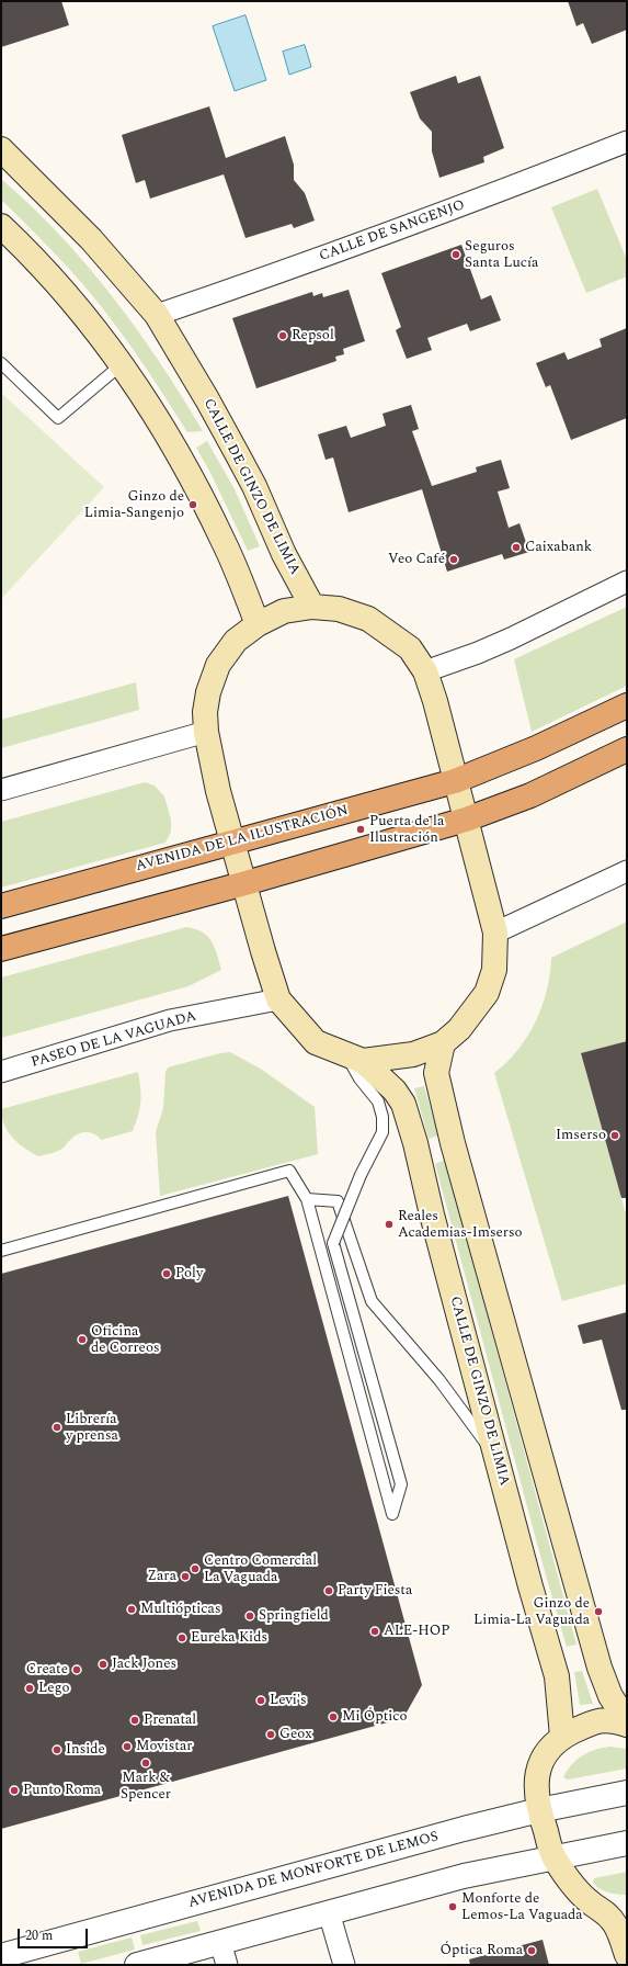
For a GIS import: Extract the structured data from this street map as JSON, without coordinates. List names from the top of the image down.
{
  "streets": {
    "highway": ["AVENIDA DE LA ILUSTRACIÓN"],
    "main road": ["CALLE DE GINZO DE LIMIA"],
    "street": ["CALLE DE SANGENJO", "PASEO DE LA VAGUADA", "AVENIDA DE MONFORTE DE LEMOS"]
  },
  "crossings": [
    ["CALLE DE SANGENJO", "CALLE DE GINZO DE LIMIA"]
  ],
  "places": [
    "Seguros Santa Lucía",
    "Repsol",
    "Ginzo de Limia-Sangenjo",
    "Caixabank",
    "Veo Café",
    "Puerta de la Ilustración",
    "Imserso",
    "Reales Academias-Imserso",
    "Poly",
    "Oficina de Correos",
    "Librería y prensa",
    "Centro Comercial La Vaguada",
    "Zara",
    "Party Fiesta",
    "Multiópticas",
    "Ginzo de Limia-La Vaguada",
    "Springfield",
    "ALE-HOP",
    "Eureka Kids",
    "Jack Jones",
    "Create",
    "Lego",
    "Levi's",
    "Mi Óptico",
    "Prenatal",
    "Geox",
    "Movistar",
    "Inside",
    "Mark & Spencer",
    "Punto Roma",
    "Monforte de Lemos-La Vaguada",
    "Óptica Roma"
  ],
  "scale_bar": "20 m"
}
